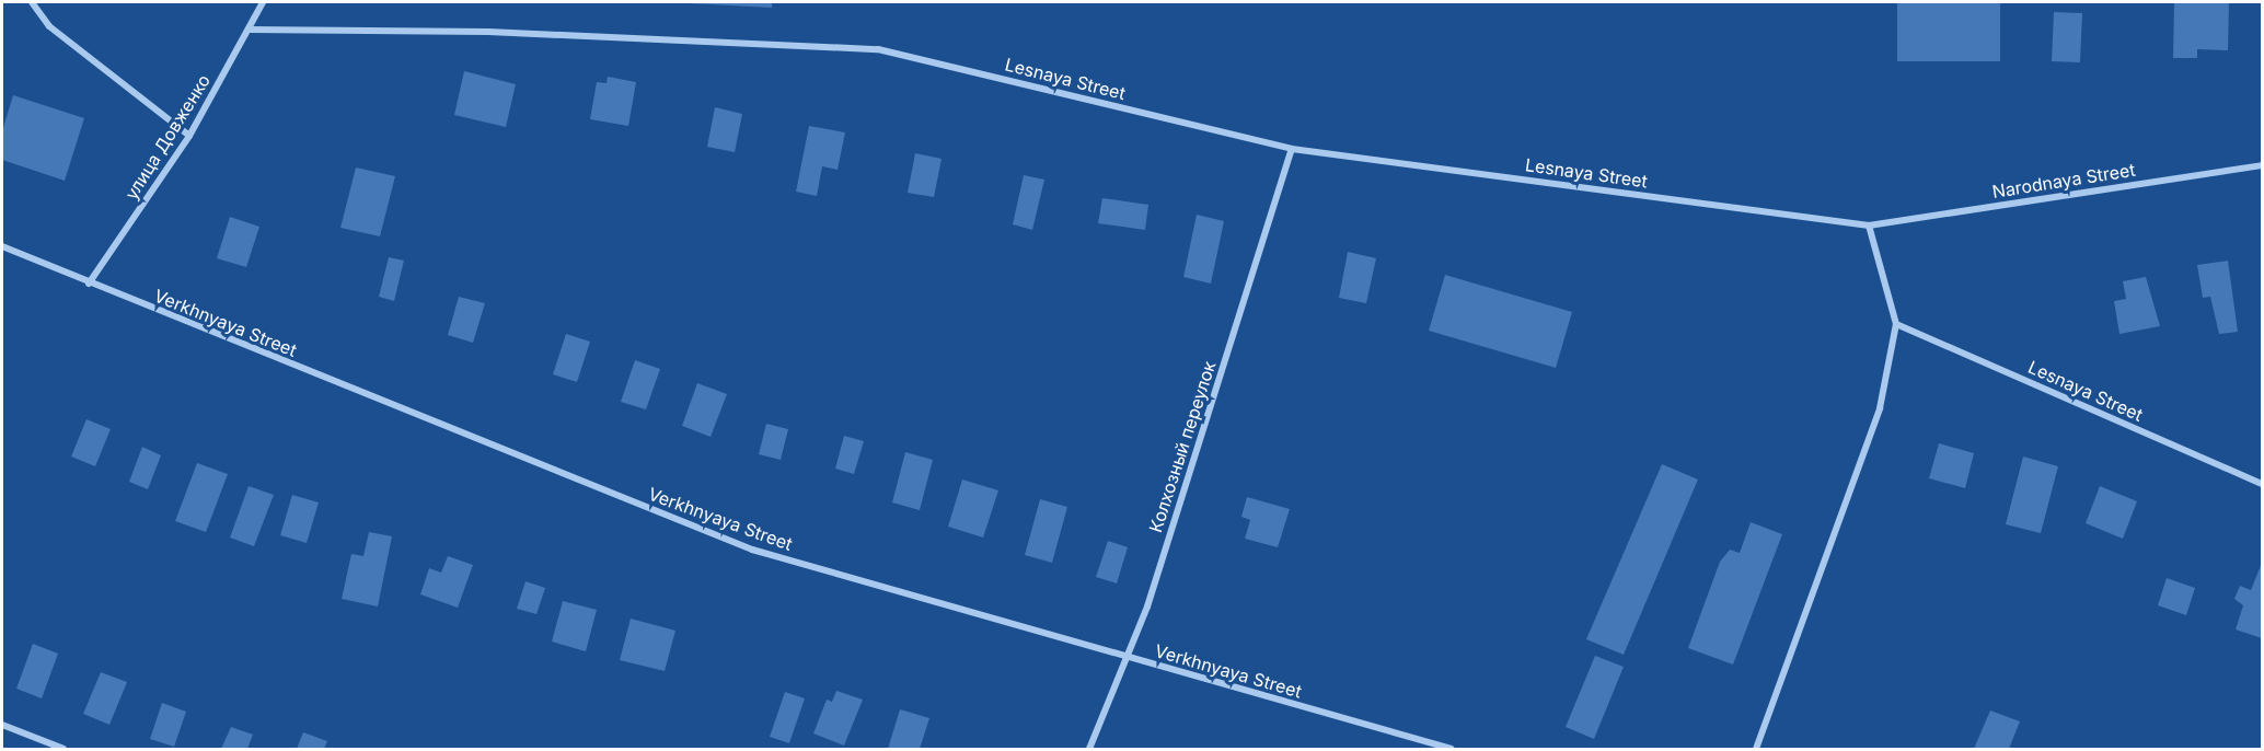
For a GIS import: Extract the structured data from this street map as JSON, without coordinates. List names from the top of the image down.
{
  "streets": {
    "street": [
      "Lesnaya Street",
      "улица Довженко",
      "Narodnaya Street",
      "Verkhnyaya Street",
      "Колхозный переулок"
    ]
  },
  "crossings": [
    ["Lesnaya Street", "улица Довженко"],
    ["Lesnaya Street", "Narodnaya Street"],
    ["Lesnaya Street", "Колхозный переулок"],
    ["улица Довженко", "Verkhnyaya Street"],
    ["Verkhnyaya Street", "Колхозный переулок"]
  ]
}
